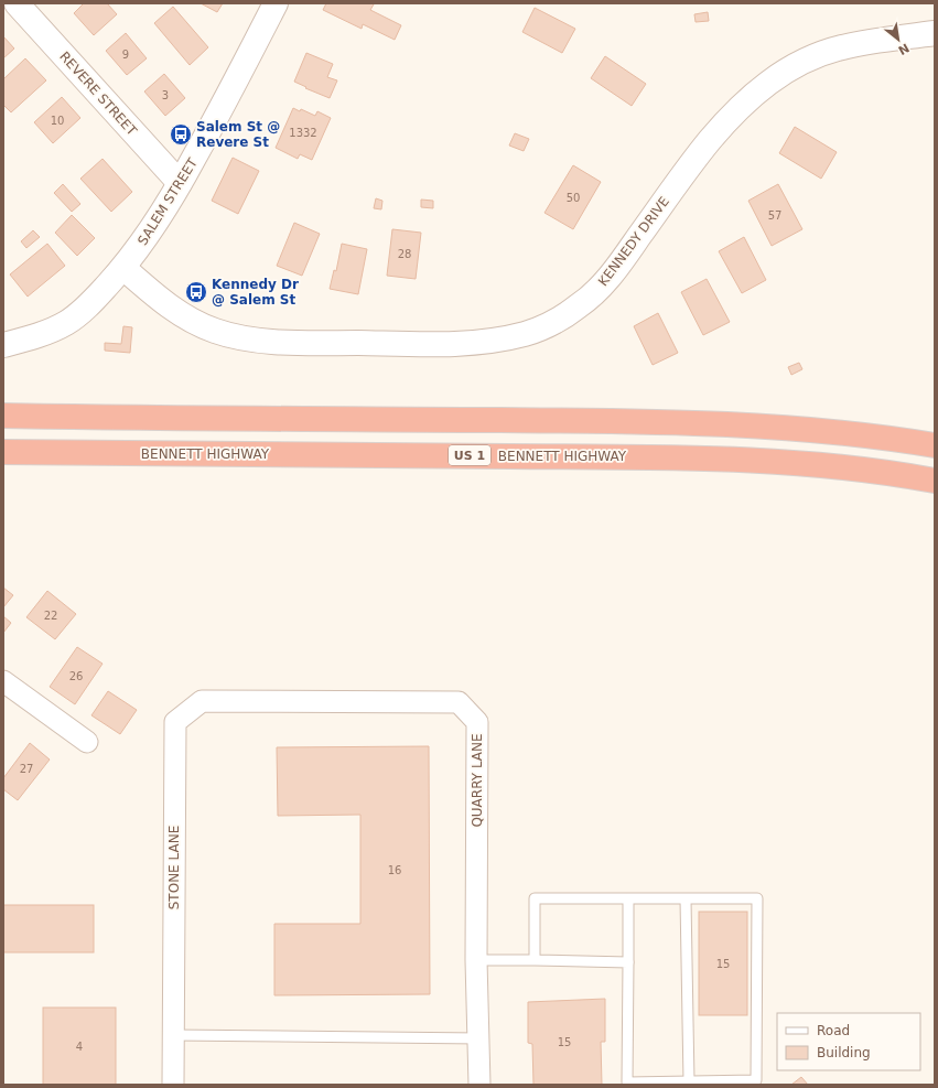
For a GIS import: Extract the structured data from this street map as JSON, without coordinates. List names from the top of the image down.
{
  "streets": {
    "highway": ["BENNETT HIGHWAY", "US 1"],
    "street": [
      "REVERE STREET",
      "SALEM STREET",
      "KENNEDY DRIVE",
      "QUARRY LANE",
      "STONE LANE"
    ]
  },
  "crossings": [
    ["REVERE STREET", "SALEM STREET"],
    ["SALEM STREET", "KENNEDY DRIVE"],
    ["QUARRY LANE", "STONE LANE"]
  ],
  "places": {
    "bus stop": ["Salem St @ Revere St", "Kennedy Dr @ Salem St"]
  },
  "house_numbers": [
    "9",
    "3",
    "10",
    "1332",
    "50",
    "57",
    "28",
    "22",
    "26",
    "27",
    "16",
    "15",
    "15",
    "4"
  ],
  "legend": ["Road", "Building"],
  "north": "bottom right"
}
